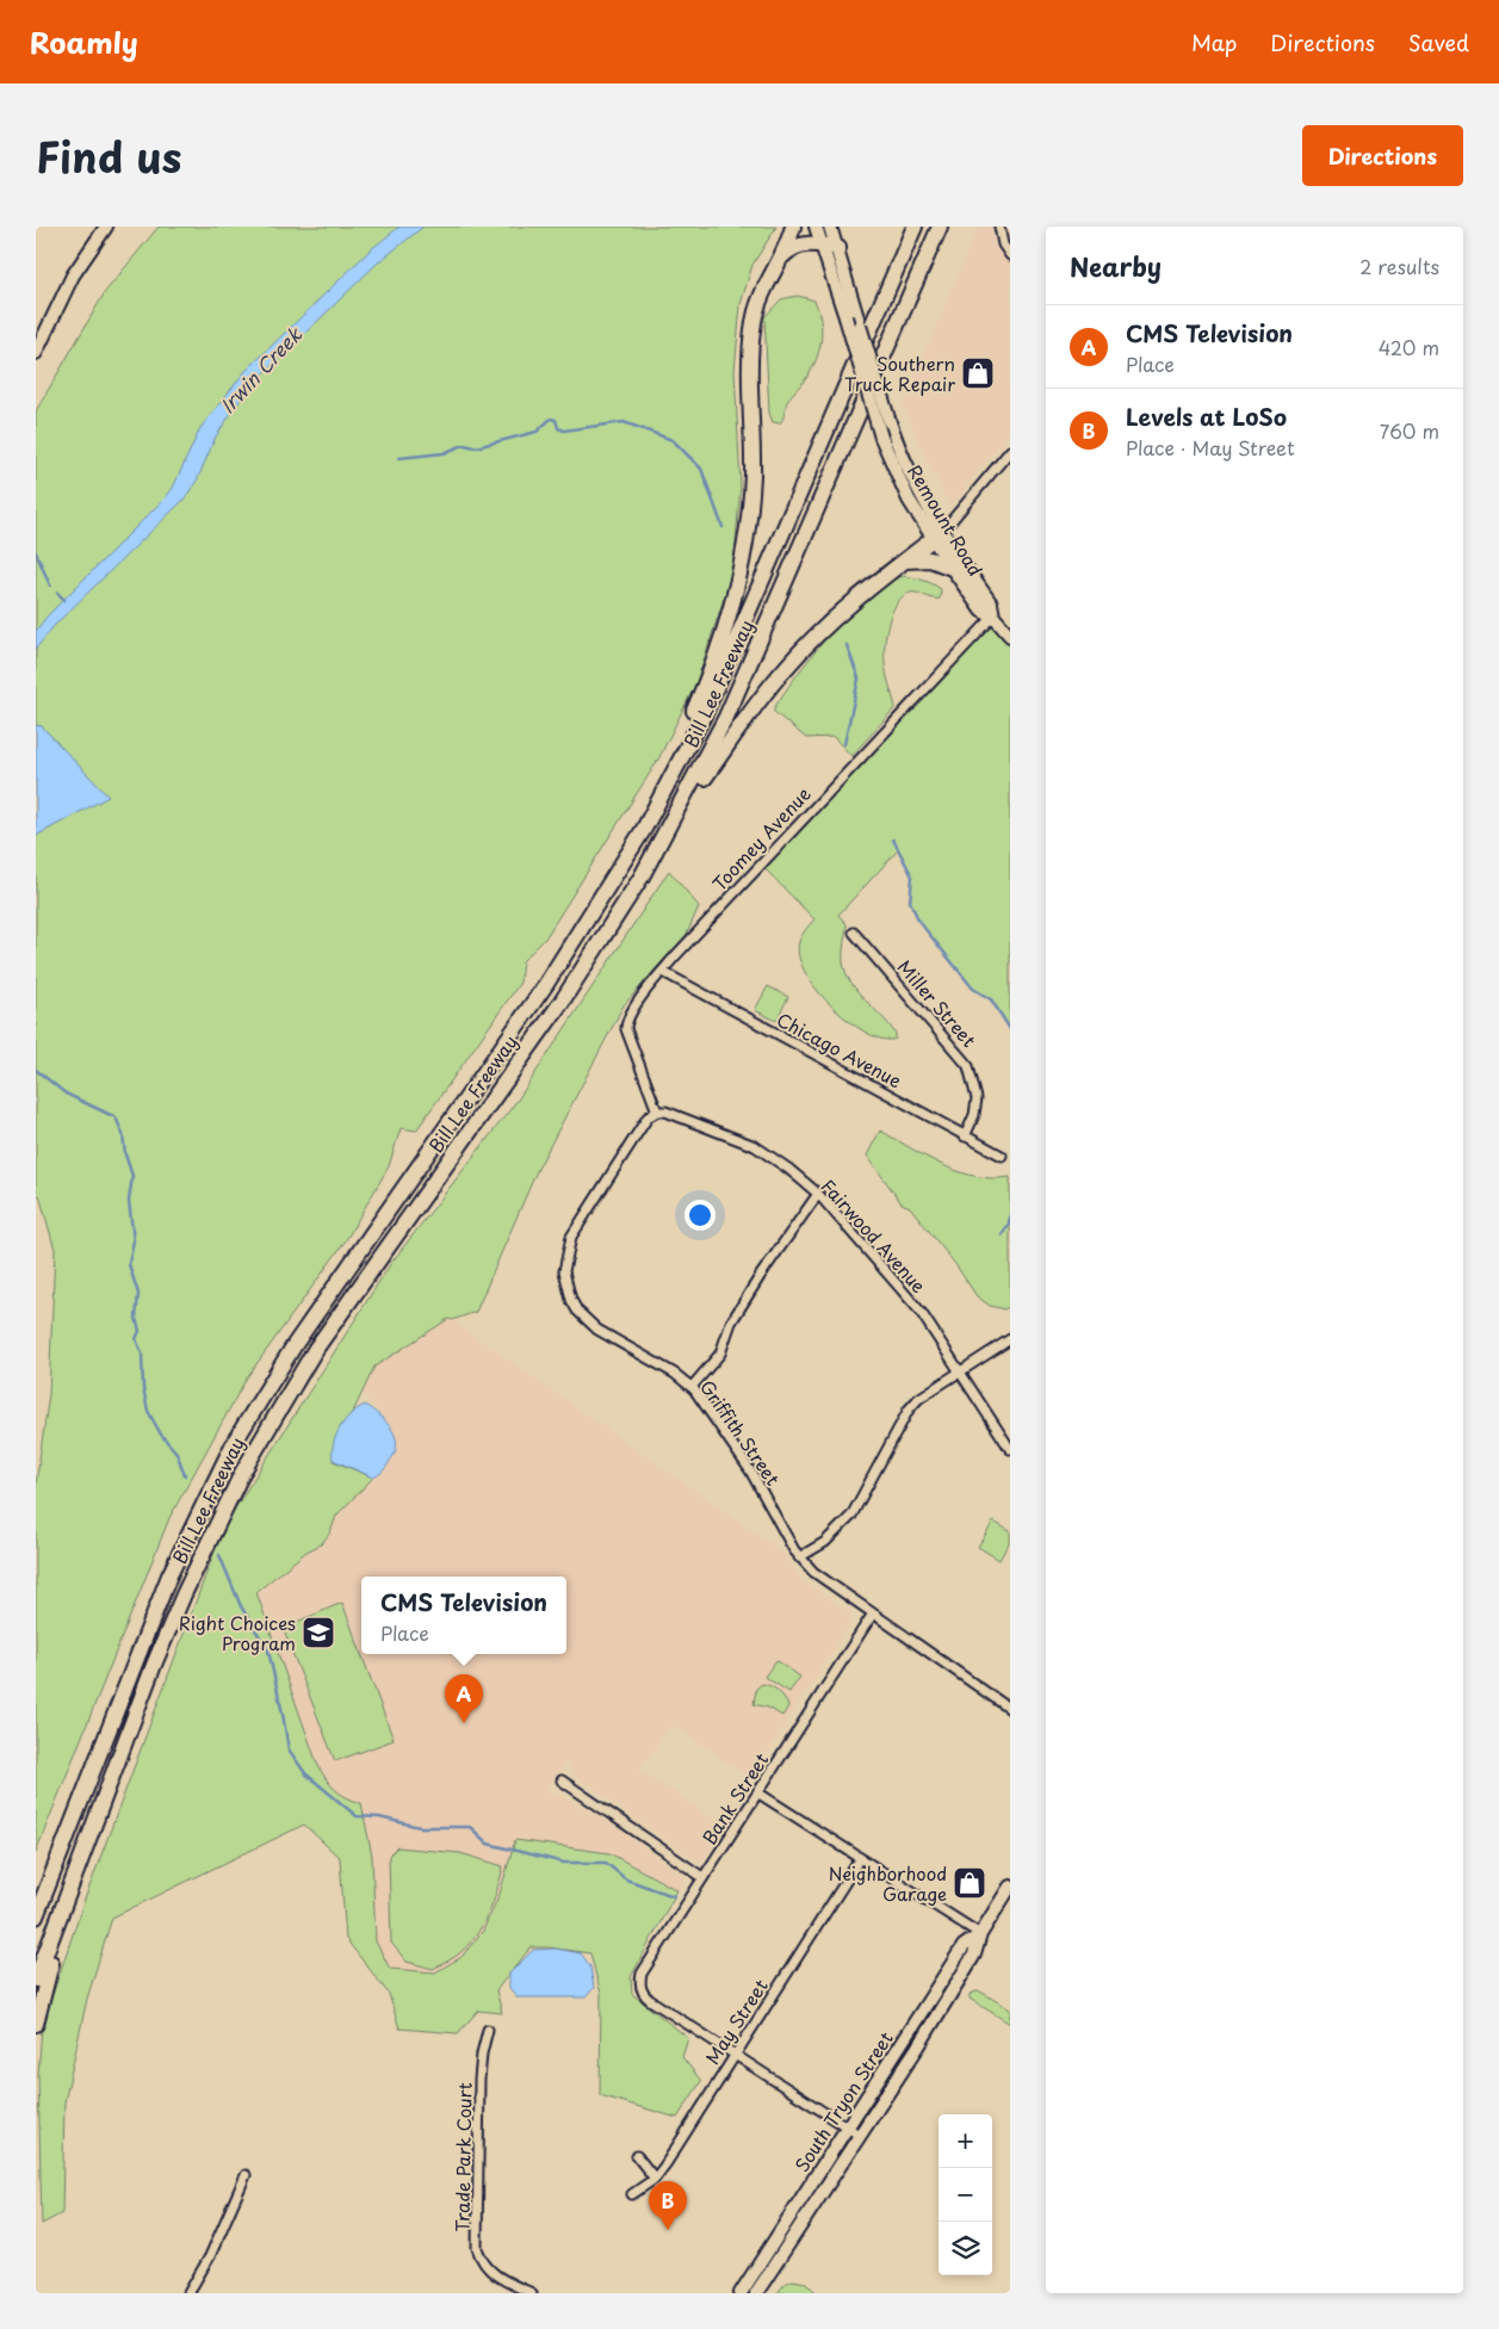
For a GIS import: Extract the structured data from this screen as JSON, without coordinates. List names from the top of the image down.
{
  "streets": {
    "highway": ["Bill Lee Freeway"],
    "main road": ["Remount Road", "South Tryon Street"],
    "street": [
      "Toomey Avenue",
      "Miller Street",
      "Chicago Avenue",
      "Fairwood Avenue",
      "Griffith Street",
      "Bank Street",
      "May Street",
      "Trade Park Court"
    ]
  },
  "crossings": [
    ["Remount Road", "Toomey Avenue"],
    ["Toomey Avenue", "Chicago Avenue"],
    ["Toomey Avenue", "Fairwood Avenue"],
    ["Toomey Avenue", "Griffith Street"],
    ["Miller Street", "Chicago Avenue"],
    ["Fairwood Avenue", "Griffith Street"],
    ["Griffith Street", "Bank Street"],
    ["Bank Street", "May Street"]
  ],
  "water": ["Irwin Creek"],
  "places": {
    "shop": ["Southern Truck Repair", "Neighborhood Garage"],
    "school or university": ["Right Choices Program"]
  },
  "page": {
    "header": "Roamly",
    "nav": ["Map", "Directions", "Saved"],
    "title": "Find us",
    "buttons": "Directions",
    "heading": ["Nearby", "2 results"],
    "list": [
      {
        "mark": "A",
        "name": "CMS Television",
        "note": "Place",
        "value": "420 m"
      },
      {
        "mark": "B",
        "name": "Levels at LoSo",
        "note": "Place · May Street",
        "value": "760 m"
      }
    ],
    "popup": ["CMS Television", "Place"],
    "pins": ["A", "B"],
    "map_buttons": ["+", "−"]
  }
}
